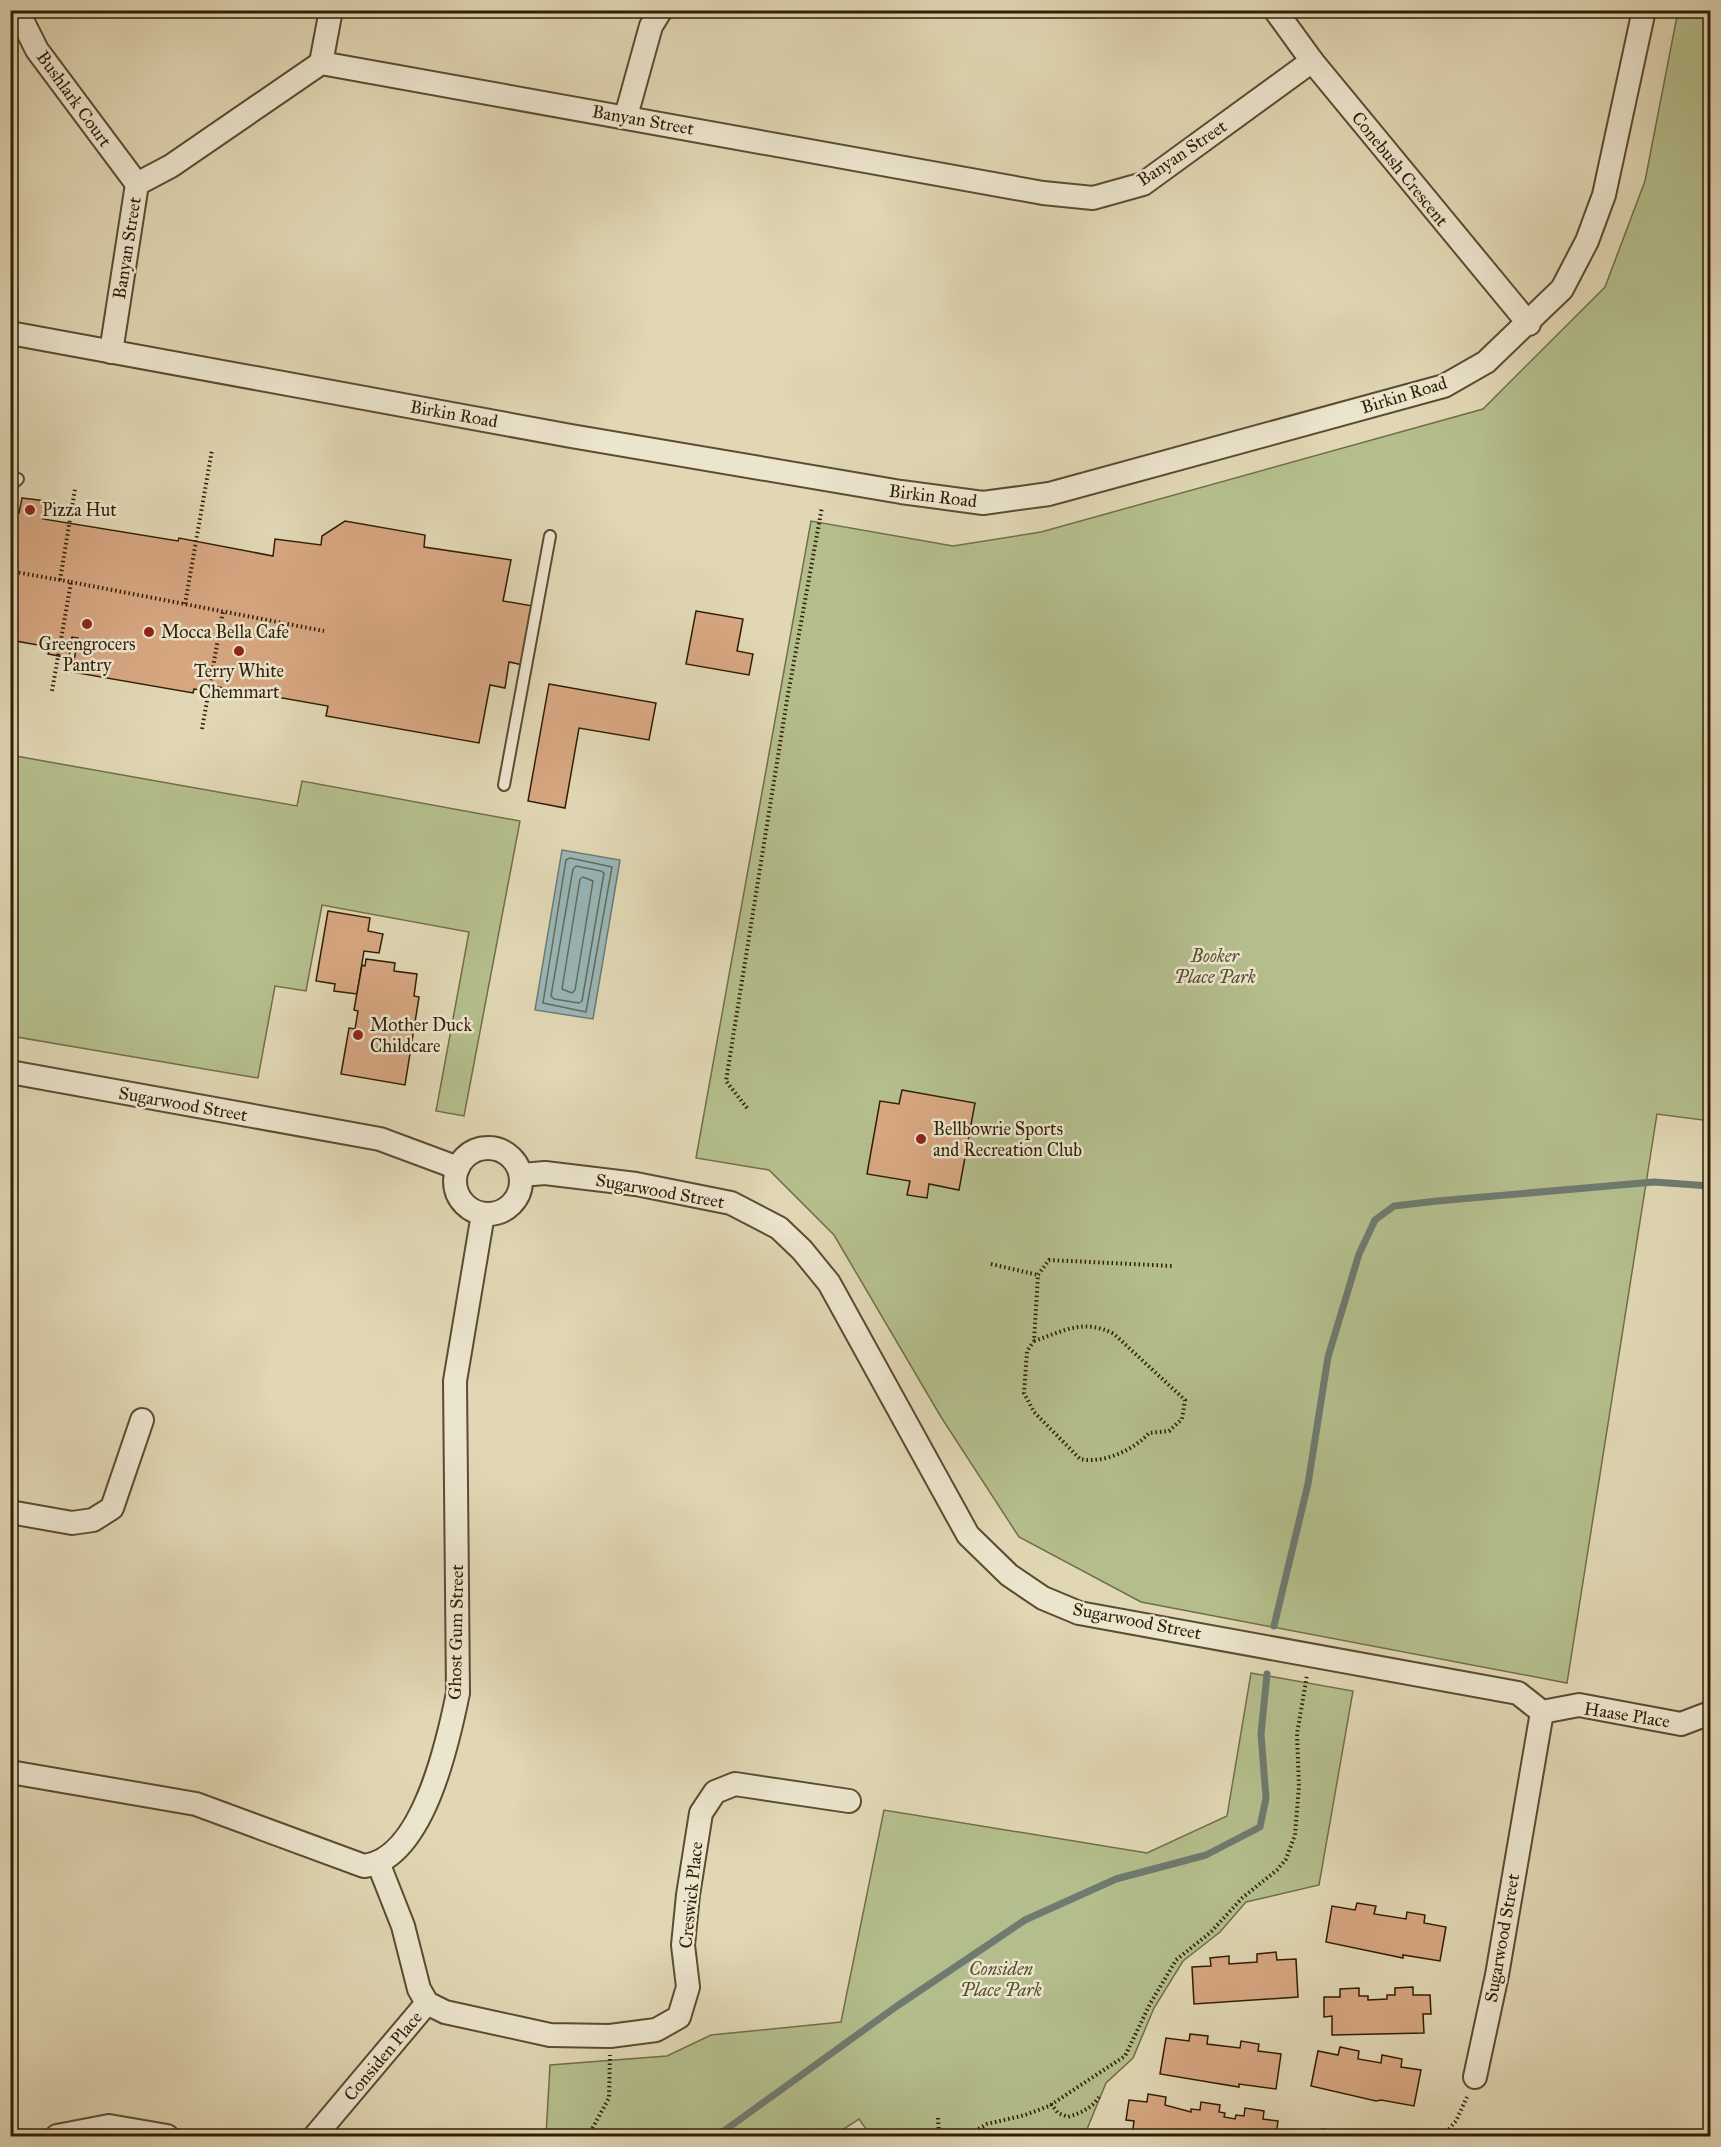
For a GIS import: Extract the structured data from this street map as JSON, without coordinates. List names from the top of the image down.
{
  "streets": {
    "street": [
      "Bushlark Court",
      "Banyan Street",
      "Conebush Crescent",
      "Birkin Road",
      "Sugarwood Street",
      "Ghost Gum Street",
      "Haase Place",
      "Creswick Place",
      "Considen Place"
    ]
  },
  "crossings": [
    ["Bushlark Court", "Banyan Street"],
    ["Banyan Street", "Conebush Crescent"],
    ["Banyan Street", "Birkin Road"],
    ["Conebush Crescent", "Birkin Road"],
    ["Sugarwood Street", "Ghost Gum Street"],
    ["Sugarwood Street", "Haase Place"],
    ["Creswick Place", "Considen Place"]
  ],
  "parks": ["Booker Place Park", "Considen Place Park"],
  "places": [
    "Pizza Hut",
    "Greengrocers Pantry",
    "Mocca Bella Cafe",
    "Terry White Chemmart",
    "Mother Duck Childcare",
    "Bellbowrie Sports and Recreation Club"
  ]
}
